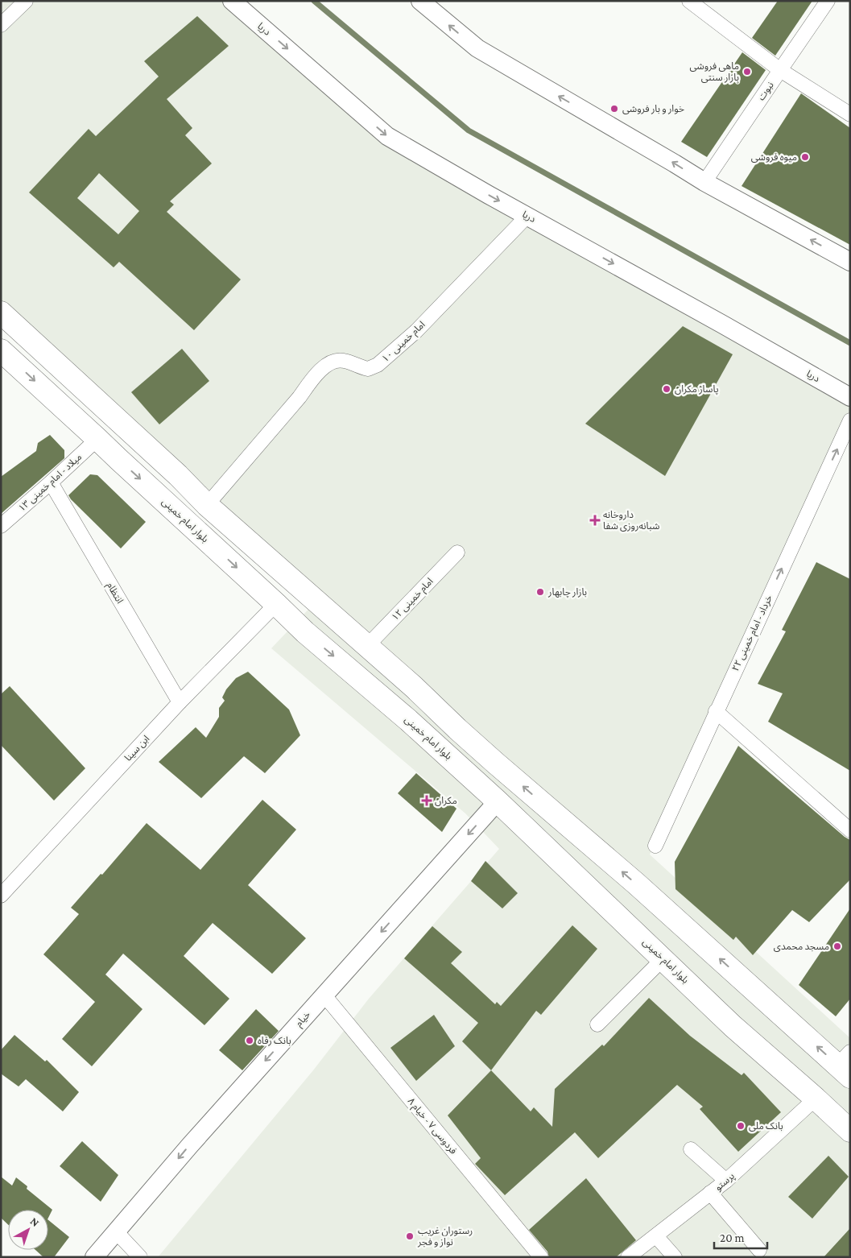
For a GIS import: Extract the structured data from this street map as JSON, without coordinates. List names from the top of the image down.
{
  "streets": {
    "main road": ["بلوار امام خمینی"],
    "street": [
      "دریا",
      "نبوت",
      "امام خمینی ۱۰",
      "میلاد - امام خمینی ۱۳",
      "انتظام",
      "امام خمینی ۱۲",
      "خرداد - امام خمینی ۲۲",
      "ابن سینا",
      "خیام",
      "فردوسی ۷ - خیام ۸",
      "پرستو"
    ]
  },
  "crossings": [
    ["دریا", "امام خمینی ۱۰"],
    ["میلاد - امام خمینی ۱۳", "بلوار امام خمینی"],
    ["میلاد - امام خمینی ۱۳", "انتظام"],
    ["بلوار امام خمینی", "ابن سینا"],
    ["بلوار امام خمینی", "خیام"],
    ["بلوار امام خمینی", "پرستو"],
    ["انتظام", "ابن سینا"],
    ["خیام", "فردوسی ۷ - خیام ۸"]
  ],
  "one_way": ["خرداد - امام خمینی ۲۲", "خیام"],
  "places": {
    "other": [
      "ماهی فروشی بازار سنتی",
      "خوار و بار فروشی",
      "میوه فروشی",
      "پاساژ مکران",
      "بازار چابهار",
      "مسجد محمدی",
      "بانک رفاه",
      "بانک ملی",
      "رستوران غریب نواز و فجر"
    ],
    "health": ["داروخانه شبانه‌روزی شفا", "مکران"]
  },
  "scale_bar": "20 m",
  "north": "top right"
}
